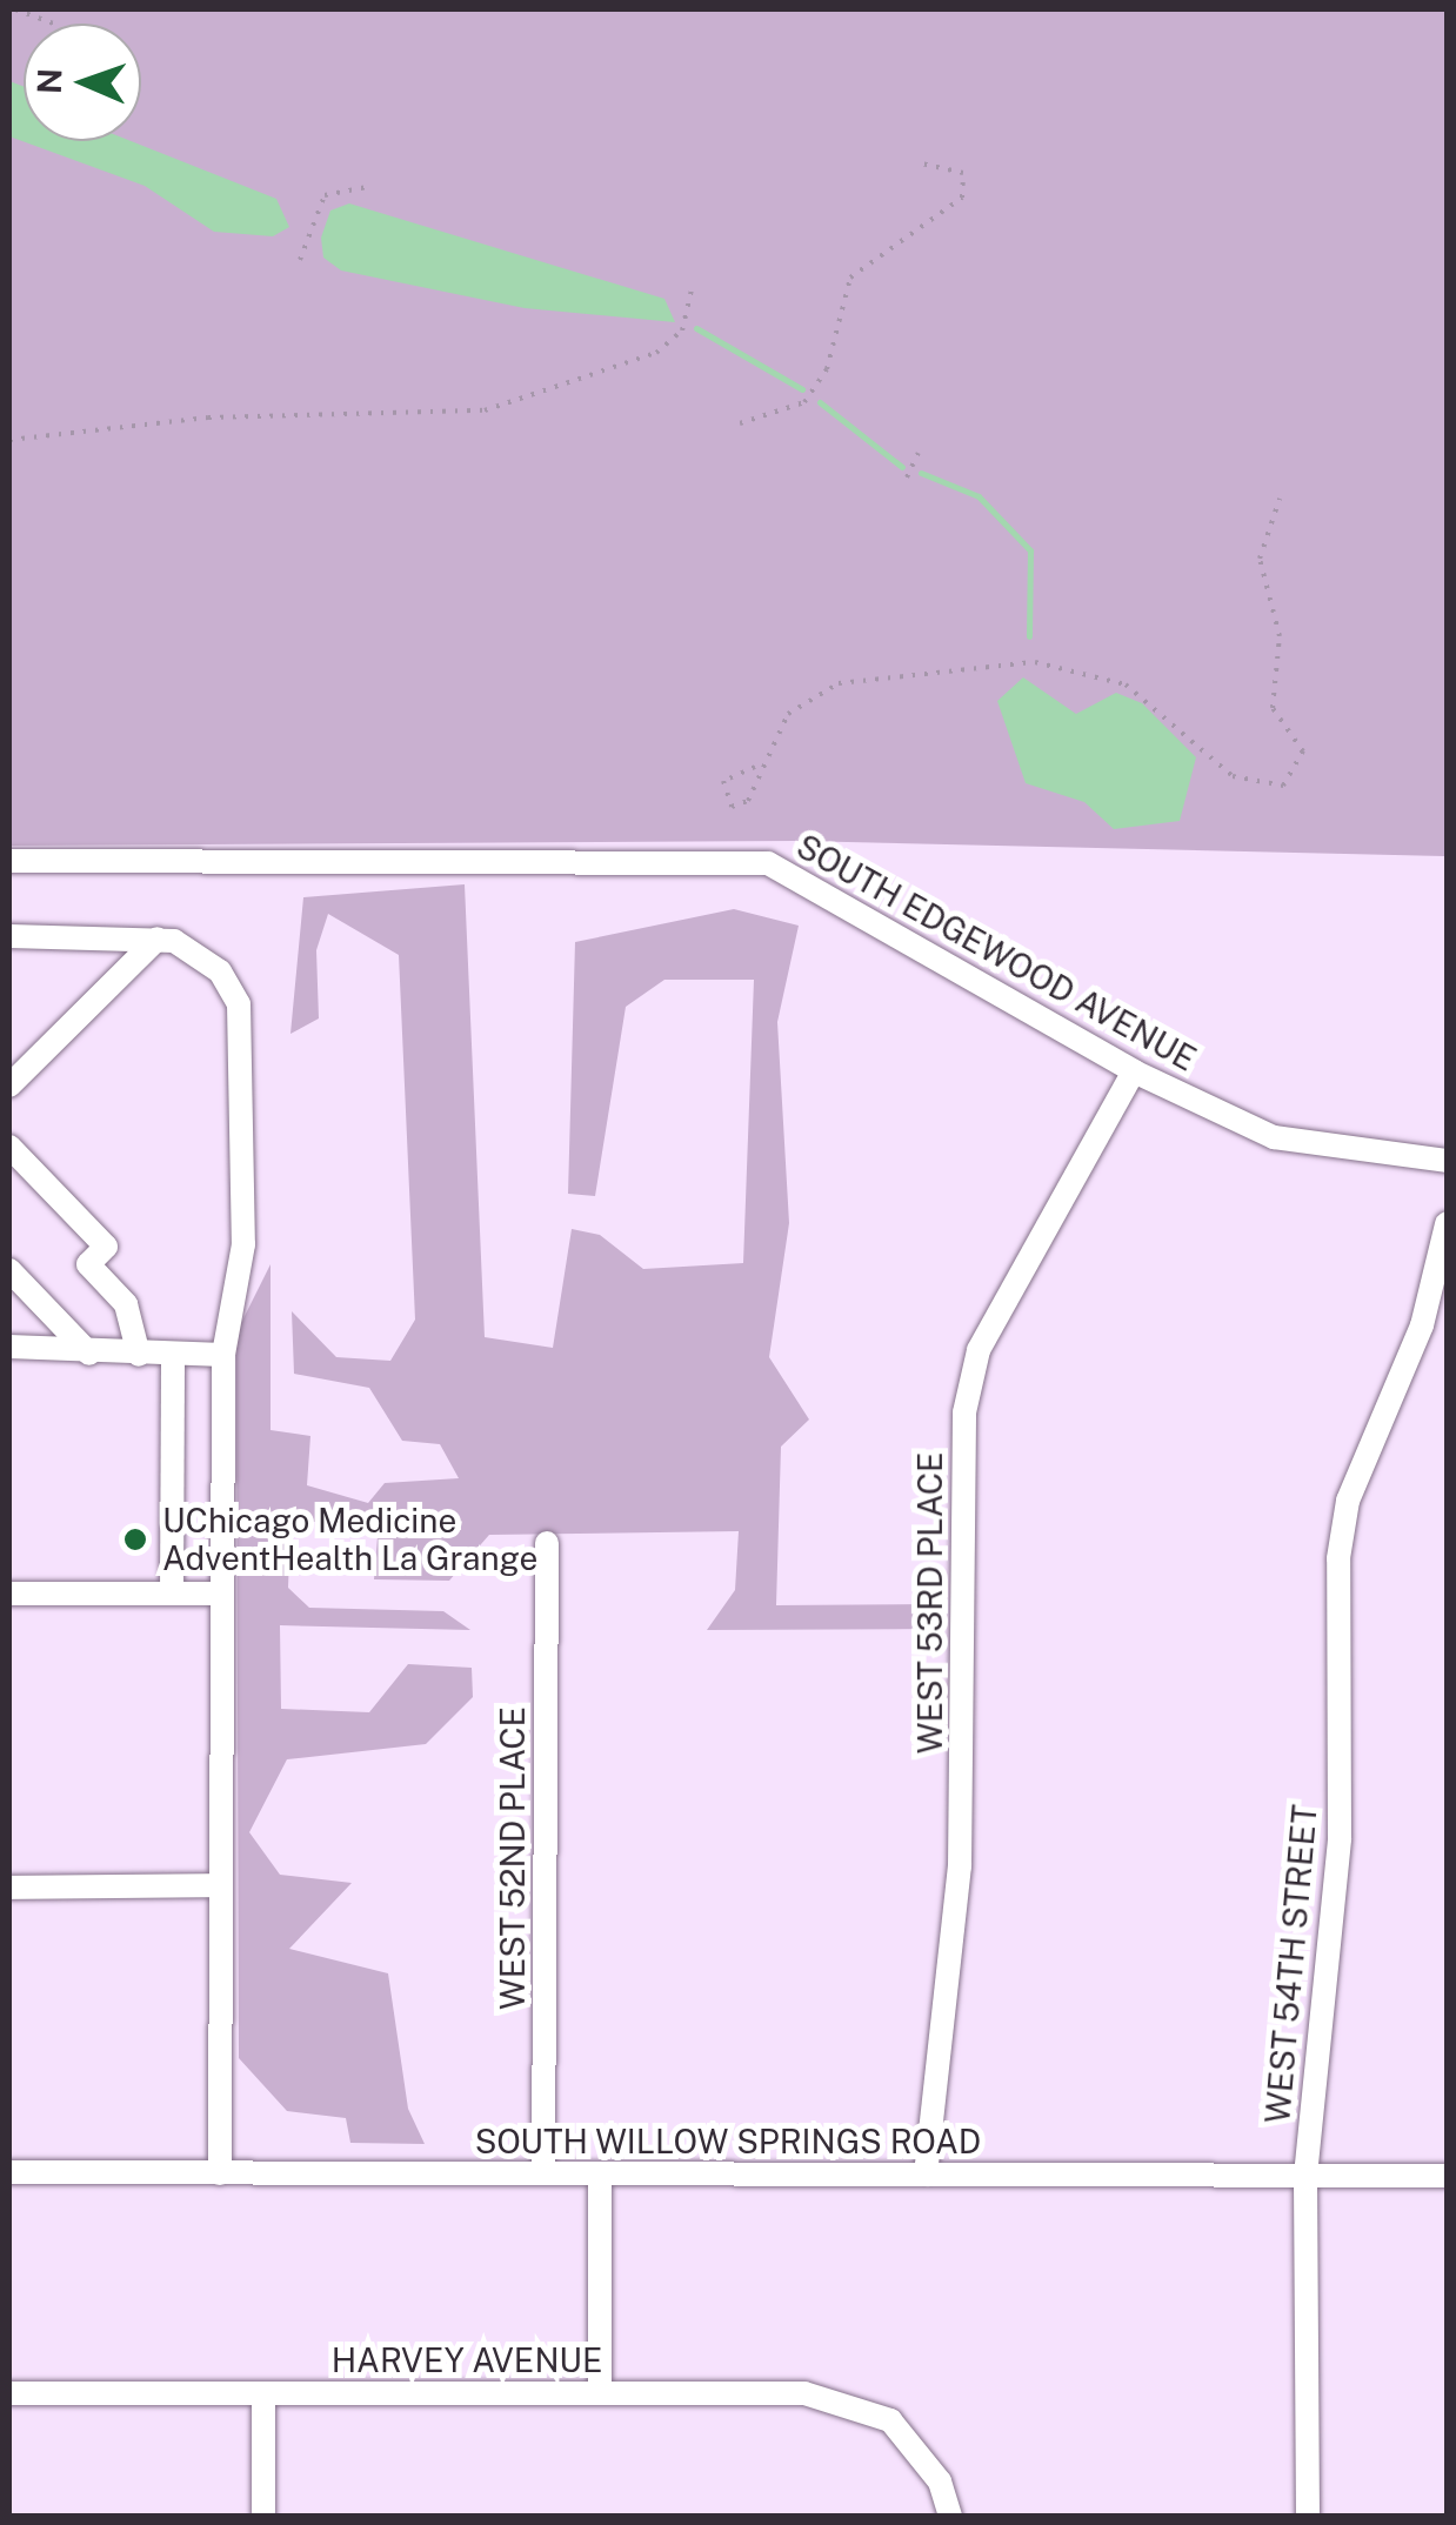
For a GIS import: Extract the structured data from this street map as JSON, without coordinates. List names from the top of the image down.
{
  "streets": {
    "street": [
      "SOUTH EDGEWOOD AVENUE",
      "WEST 53RD PLACE",
      "WEST 52ND PLACE",
      "WEST 54TH STREET",
      "SOUTH WILLOW SPRINGS ROAD",
      "HARVEY AVENUE"
    ]
  },
  "crossings": [
    ["SOUTH EDGEWOOD AVENUE", "WEST 53RD PLACE"],
    ["WEST 53RD PLACE", "SOUTH WILLOW SPRINGS ROAD"],
    ["WEST 52ND PLACE", "SOUTH WILLOW SPRINGS ROAD"],
    ["WEST 54TH STREET", "SOUTH WILLOW SPRINGS ROAD"]
  ],
  "places": ["UChicago Medicine AdventHealth La Grange"],
  "north": "left"
}
